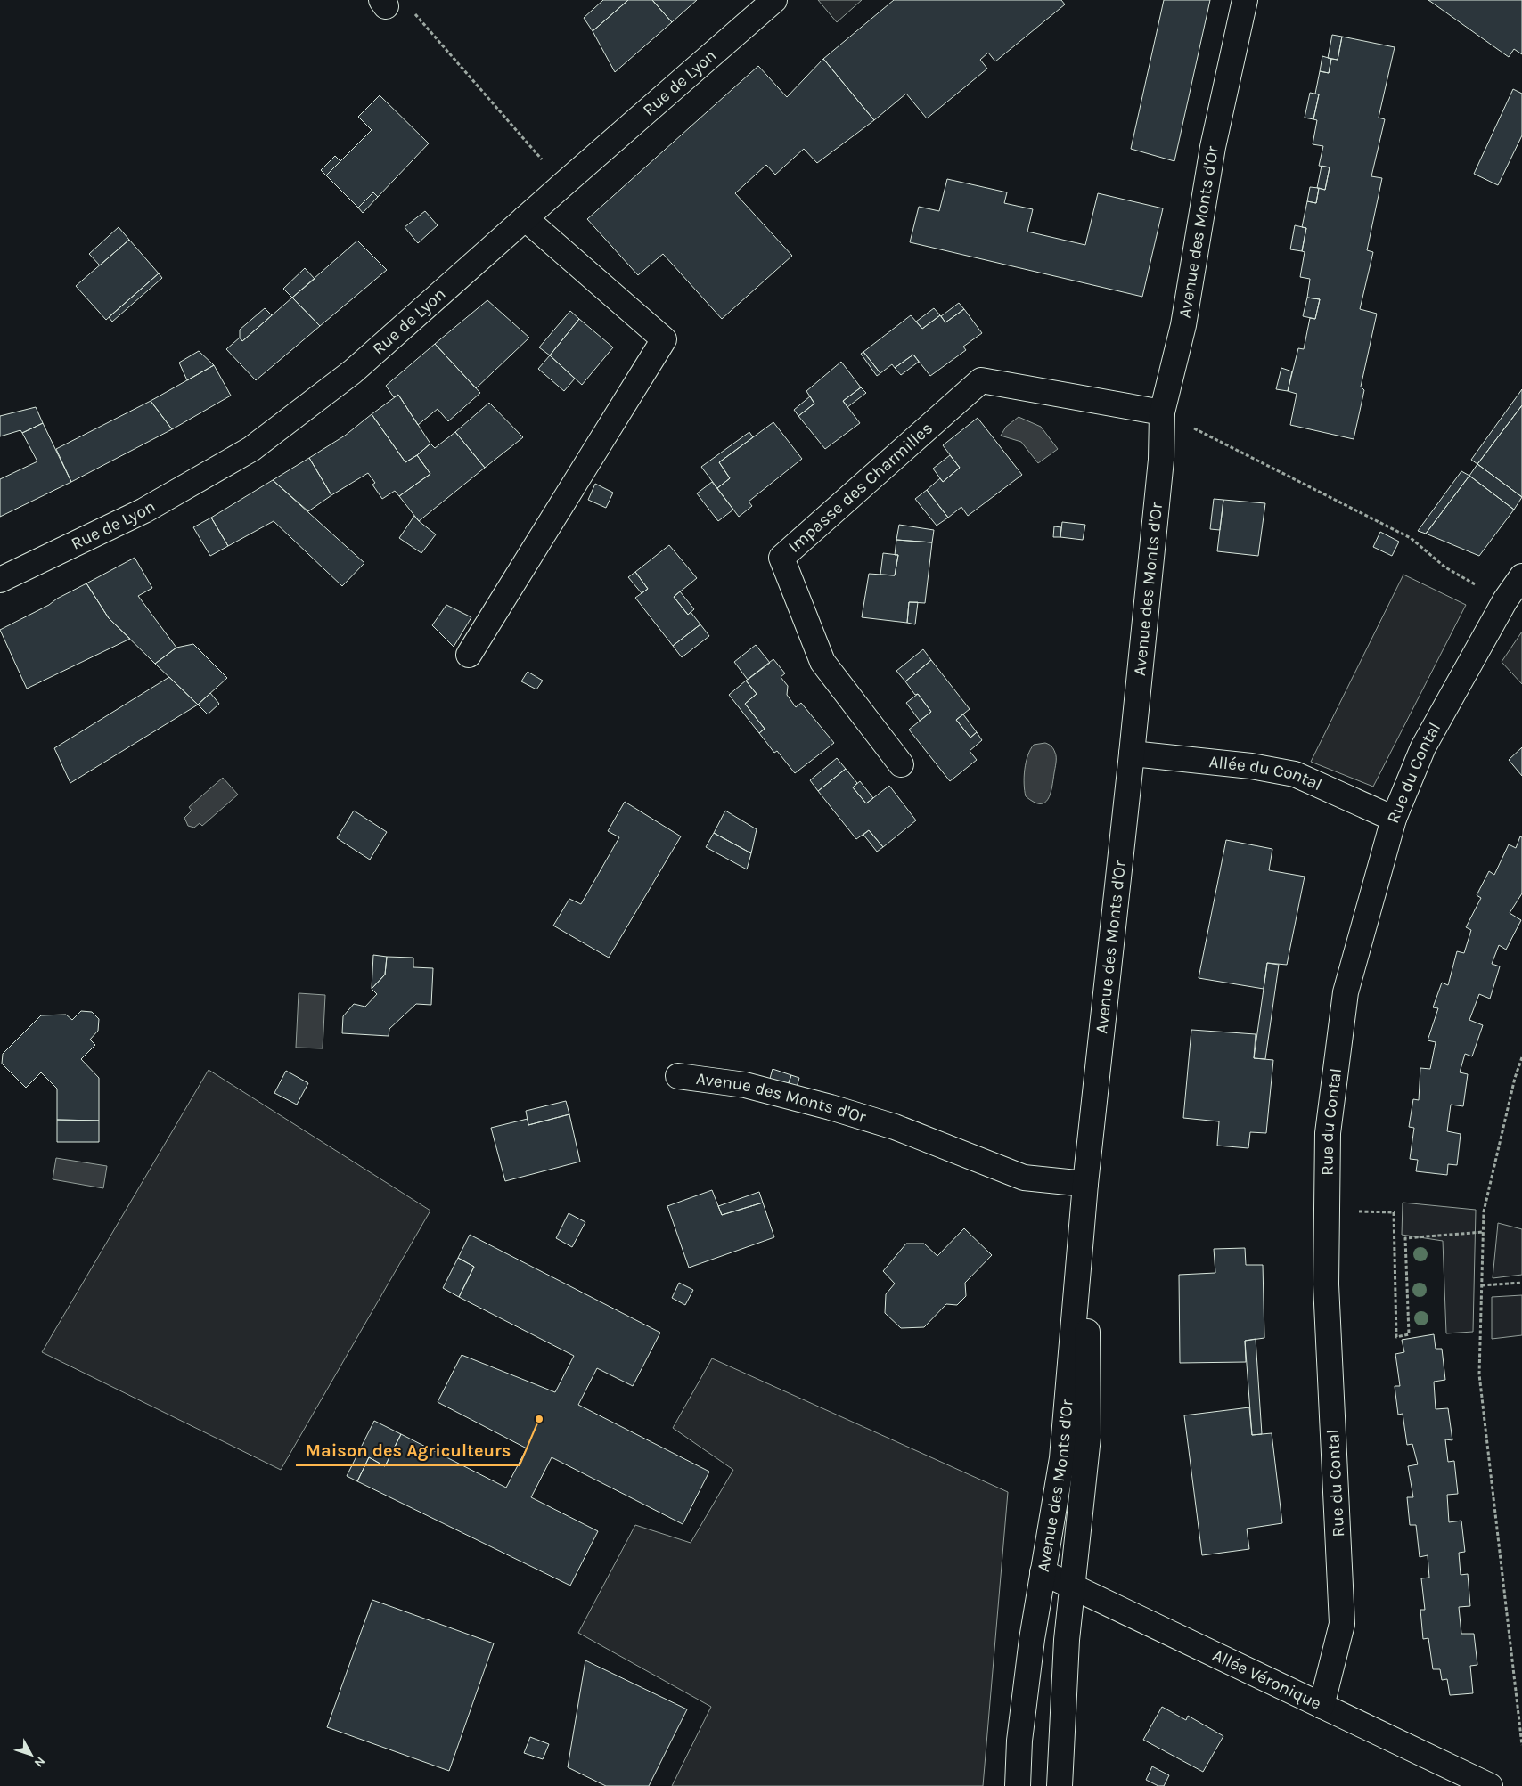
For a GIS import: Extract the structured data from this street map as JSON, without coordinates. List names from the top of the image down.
{
  "streets": {
    "street": [
      "Rue de Lyon",
      "Avenue des Monts d'Or",
      "Impasse des Charmilles",
      "Rue du Contal",
      "Allée du Contal",
      "Allée Véronique"
    ]
  },
  "crossings": [
    ["Avenue des Monts d'Or", "Impasse des Charmilles"],
    ["Avenue des Monts d'Or", "Allée du Contal"],
    ["Avenue des Monts d'Or", "Allée Véronique"],
    ["Rue du Contal", "Allée du Contal"],
    ["Rue du Contal", "Allée Véronique"]
  ],
  "places": ["Maison des Agriculteurs"],
  "north": "bottom right"
}
